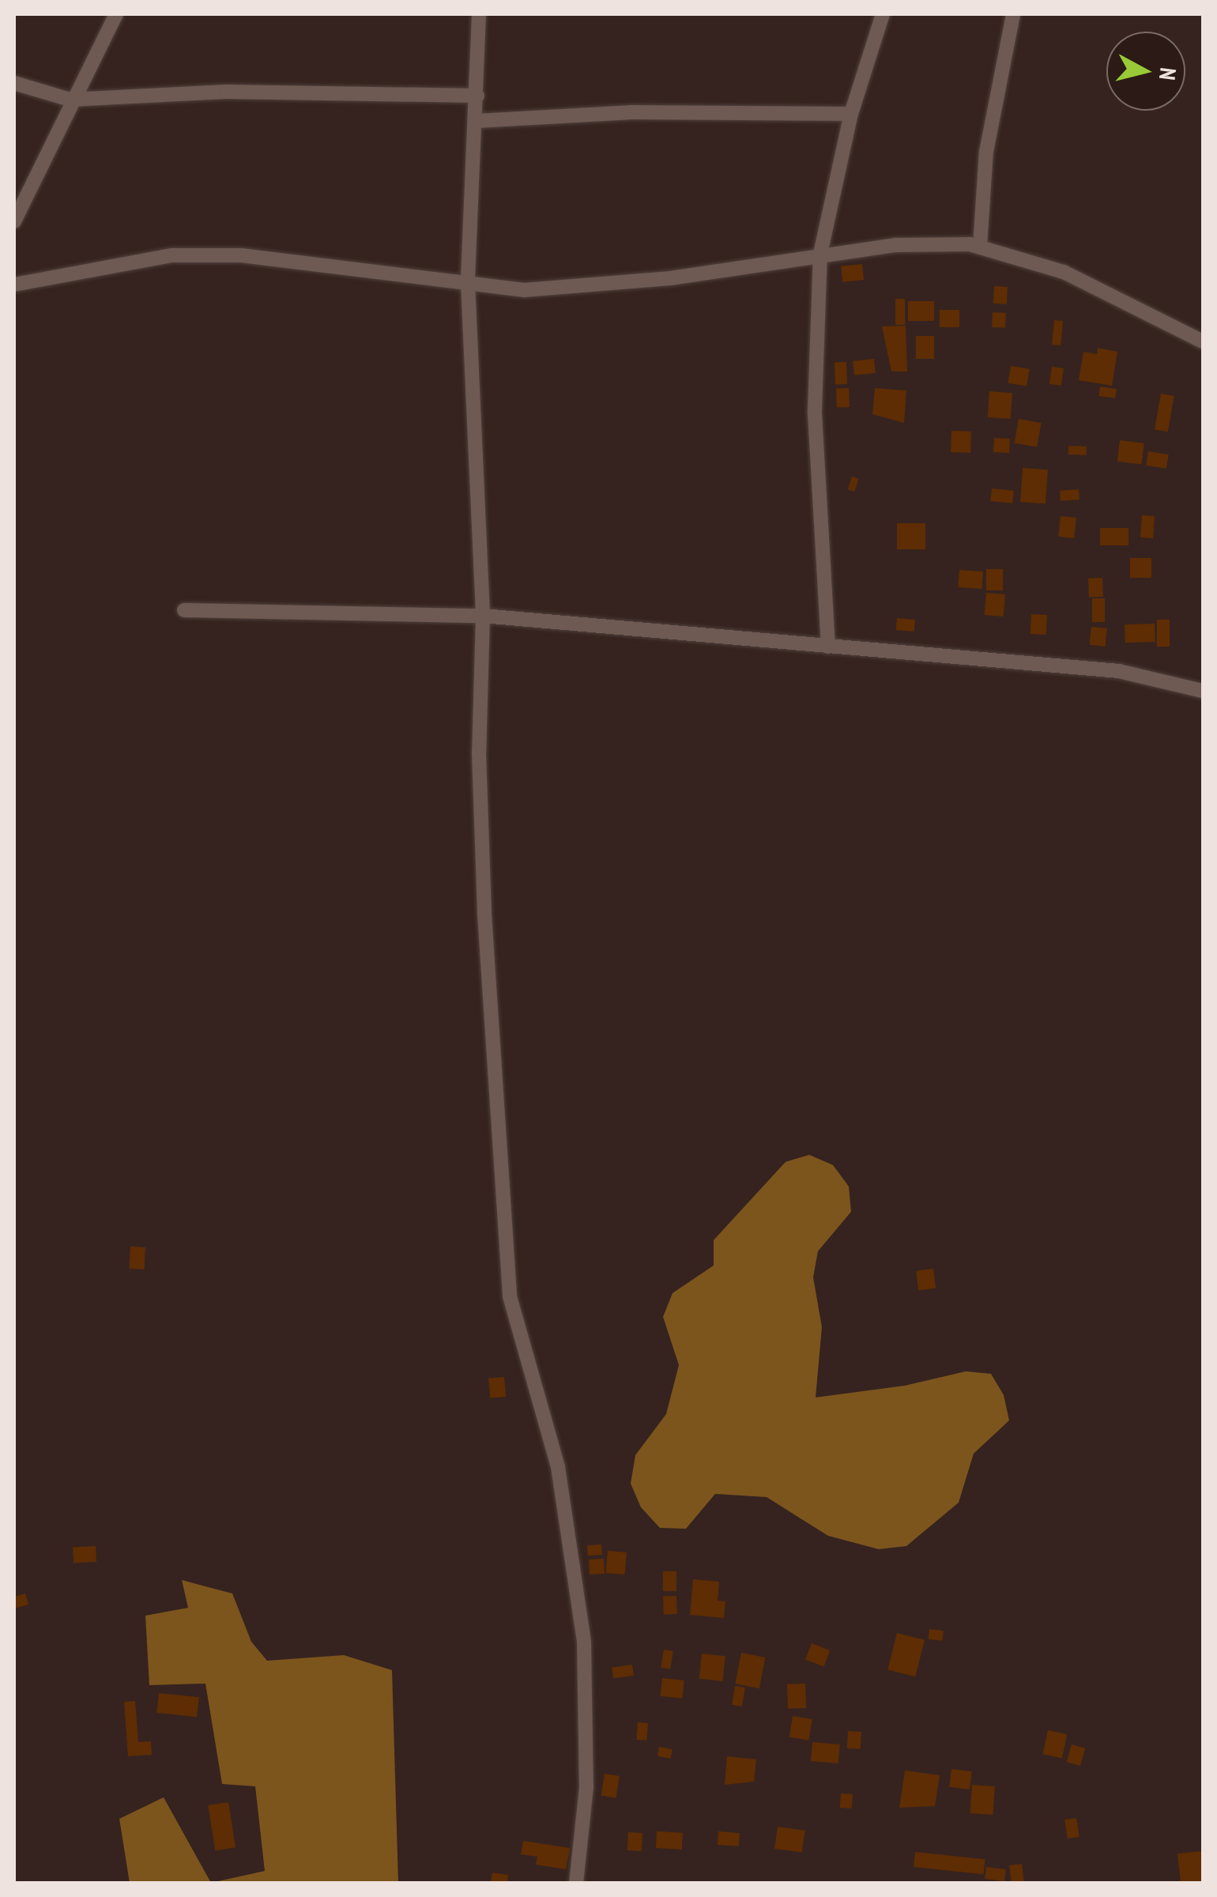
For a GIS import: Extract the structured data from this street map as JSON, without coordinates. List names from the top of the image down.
{
  "north": "right"
}
